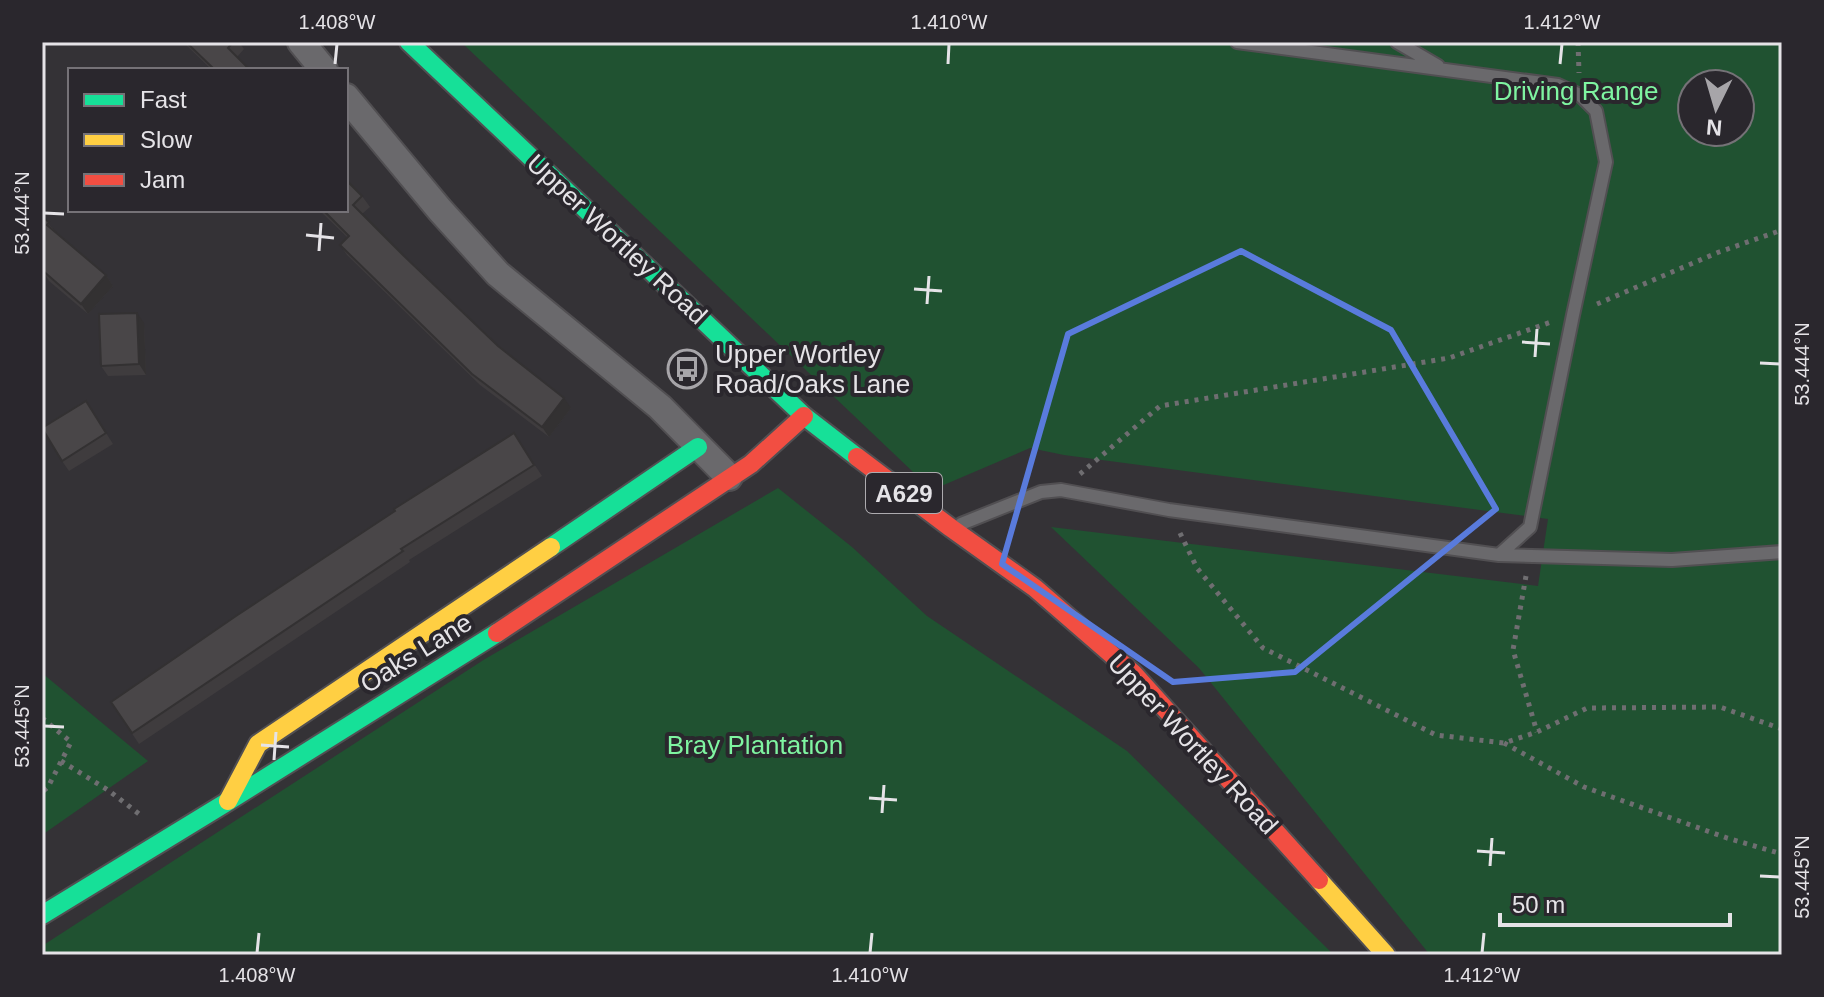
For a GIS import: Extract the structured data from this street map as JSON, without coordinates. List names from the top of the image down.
{
  "streets": {
    "street": ["Upper Wortley Road", "A629", "Oaks Lane"]
  },
  "crossings": [
    ["Upper Wortley Road", "Oaks Lane"]
  ],
  "parks": ["Driving Range", "Bray Plantation"],
  "places": {
    "bus stop": ["Upper Wortley Road/Oaks Lane"]
  },
  "legend": ["Fast", "Slow", "Jam"],
  "scale_bar": "50 m",
  "north": "bottom",
  "coordinates": [
    "1.408°W",
    "1.410°W",
    "1.412°W",
    "53.444°N",
    "53.445°N"
  ]
}
